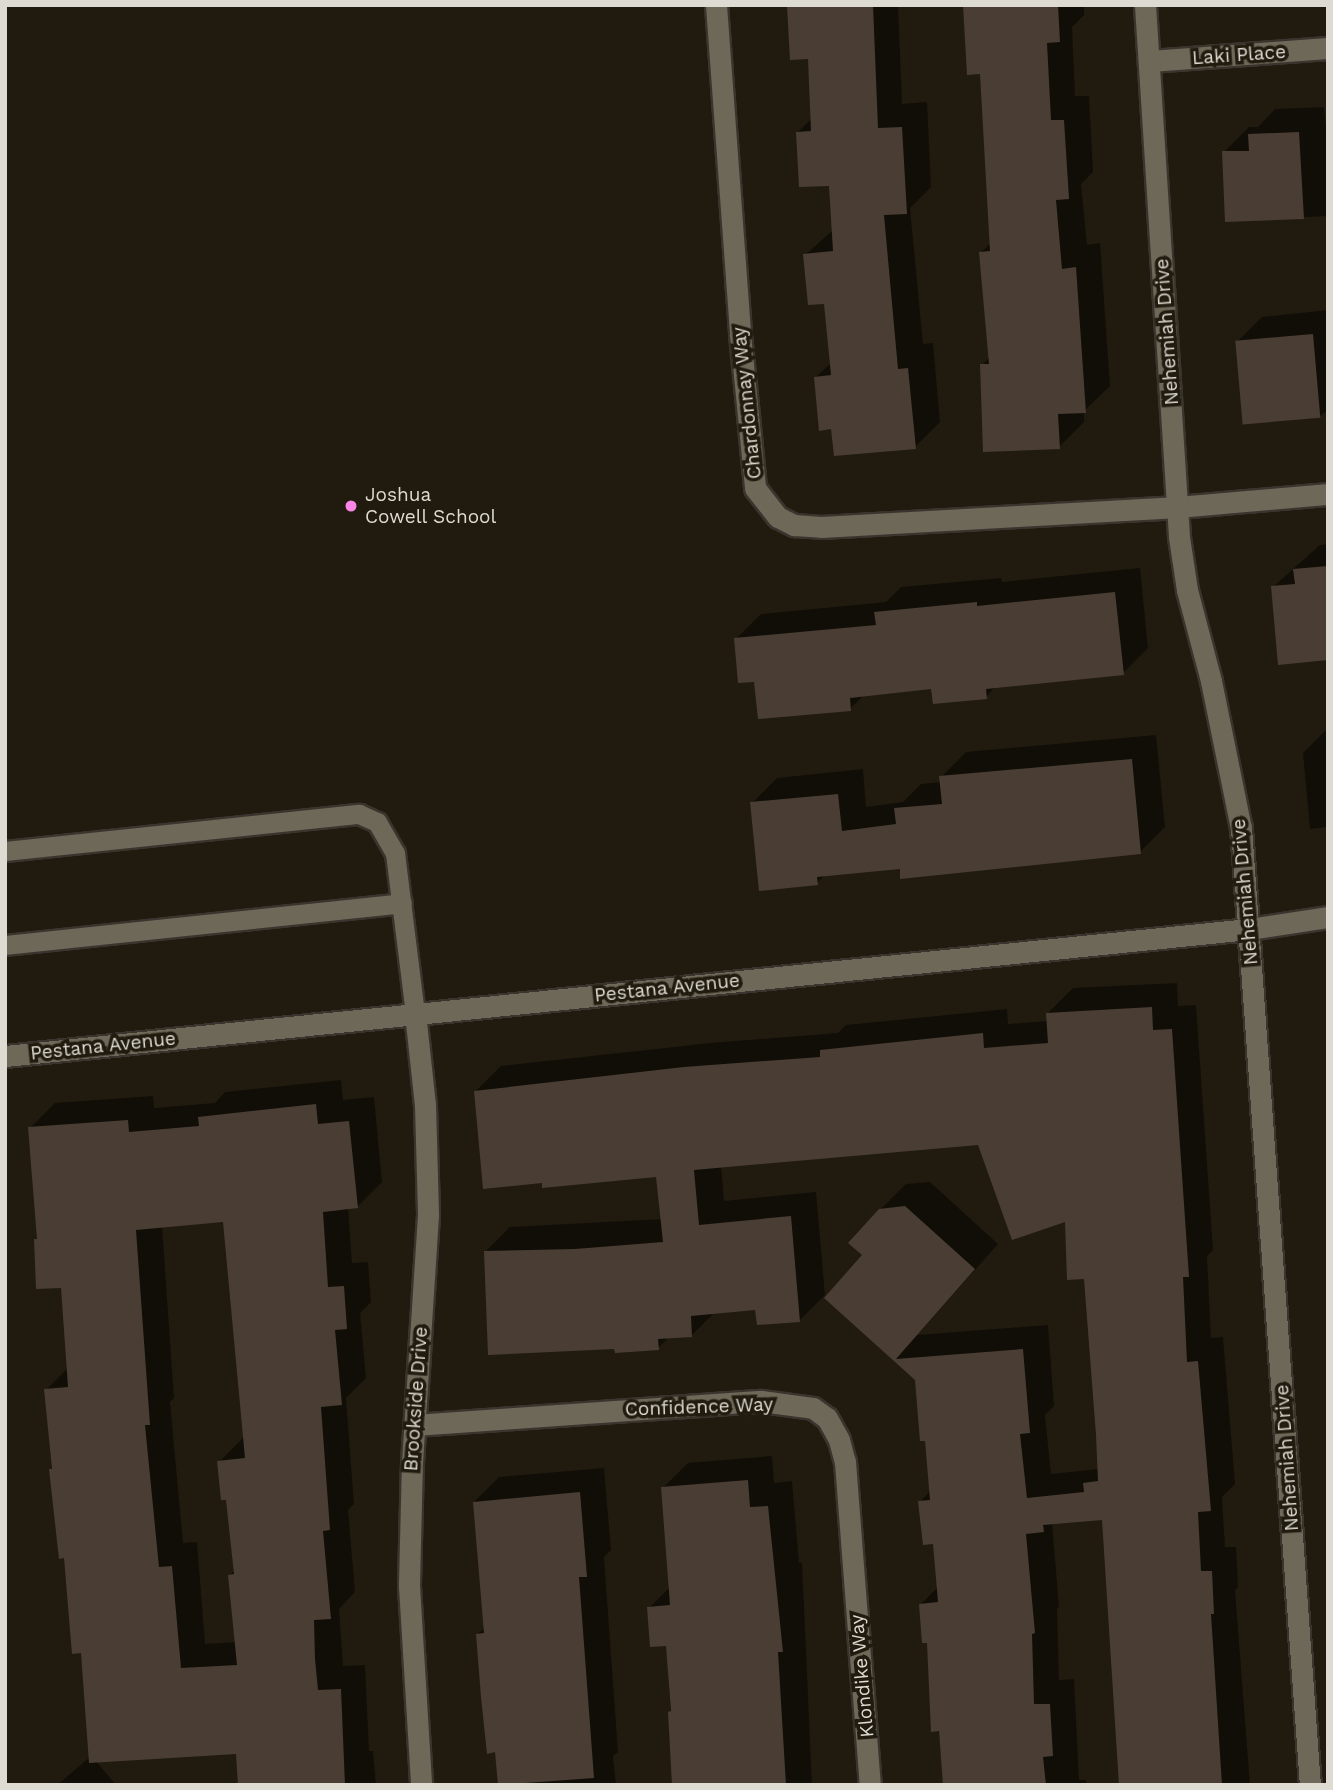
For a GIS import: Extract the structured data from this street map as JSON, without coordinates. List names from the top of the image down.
{
  "streets": {
    "street": [
      "Laki Place",
      "Nehemiah Drive",
      "Chardonnay Way",
      "Pestana Avenue",
      "Brookside Drive",
      "Confidence Way",
      "Klondike Way"
    ]
  },
  "crossings": [
    ["Laki Place", "Nehemiah Drive"],
    ["Nehemiah Drive", "Chardonnay Way"],
    ["Nehemiah Drive", "Pestana Avenue"],
    ["Pestana Avenue", "Brookside Drive"],
    ["Brookside Drive", "Confidence Way"],
    ["Confidence Way", "Klondike Way"]
  ],
  "places": ["Joshua Cowell School"]
}
